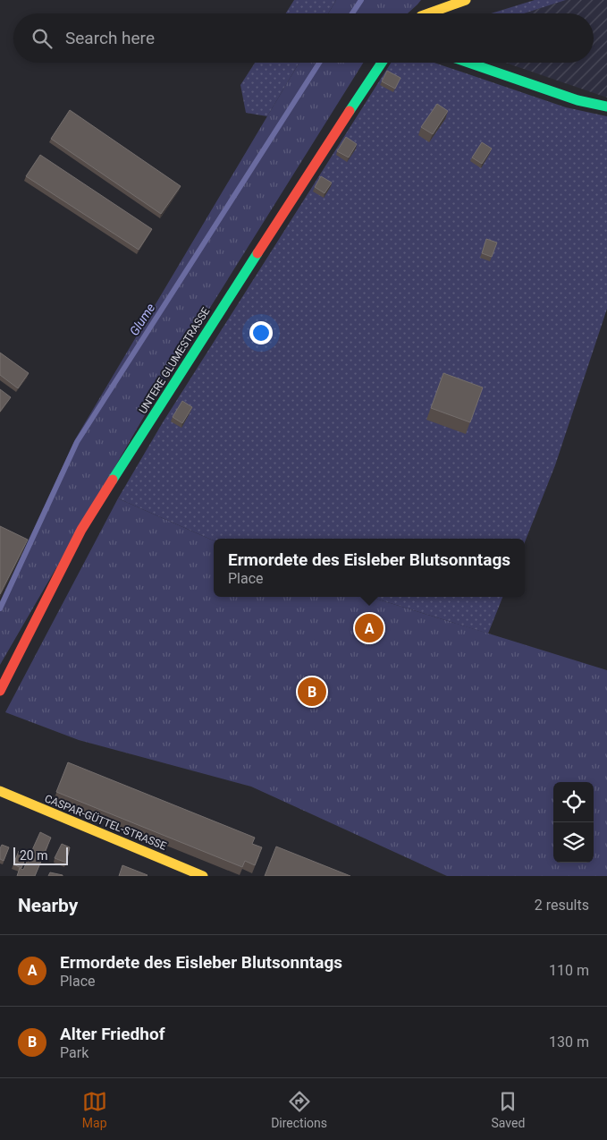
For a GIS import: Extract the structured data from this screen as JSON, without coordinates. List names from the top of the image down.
{
  "streets": {
    "street": ["UNTERE GLUMESTRASSE", "CASPAR-GÜTTEL-STRASSE"]
  },
  "water": ["Glume"],
  "scale_bar": "20 m",
  "page": {
    "search": "Search here",
    "popup": ["Ermordete des Eisleber Blutsonntags", "Place"],
    "pins": ["A", "B"],
    "scale": "20 m",
    "heading": ["Nearby", "2 results"],
    "list": [
      {
        "mark": "A",
        "name": "Ermordete des Eisleber Blutsonntags",
        "note": "Place",
        "value": "110 m"
      },
      {
        "mark": "B",
        "name": "Alter Friedhof",
        "note": "Park",
        "value": "130 m"
      }
    ],
    "nav": ["Map", "Directions", "Saved"]
  }
}
